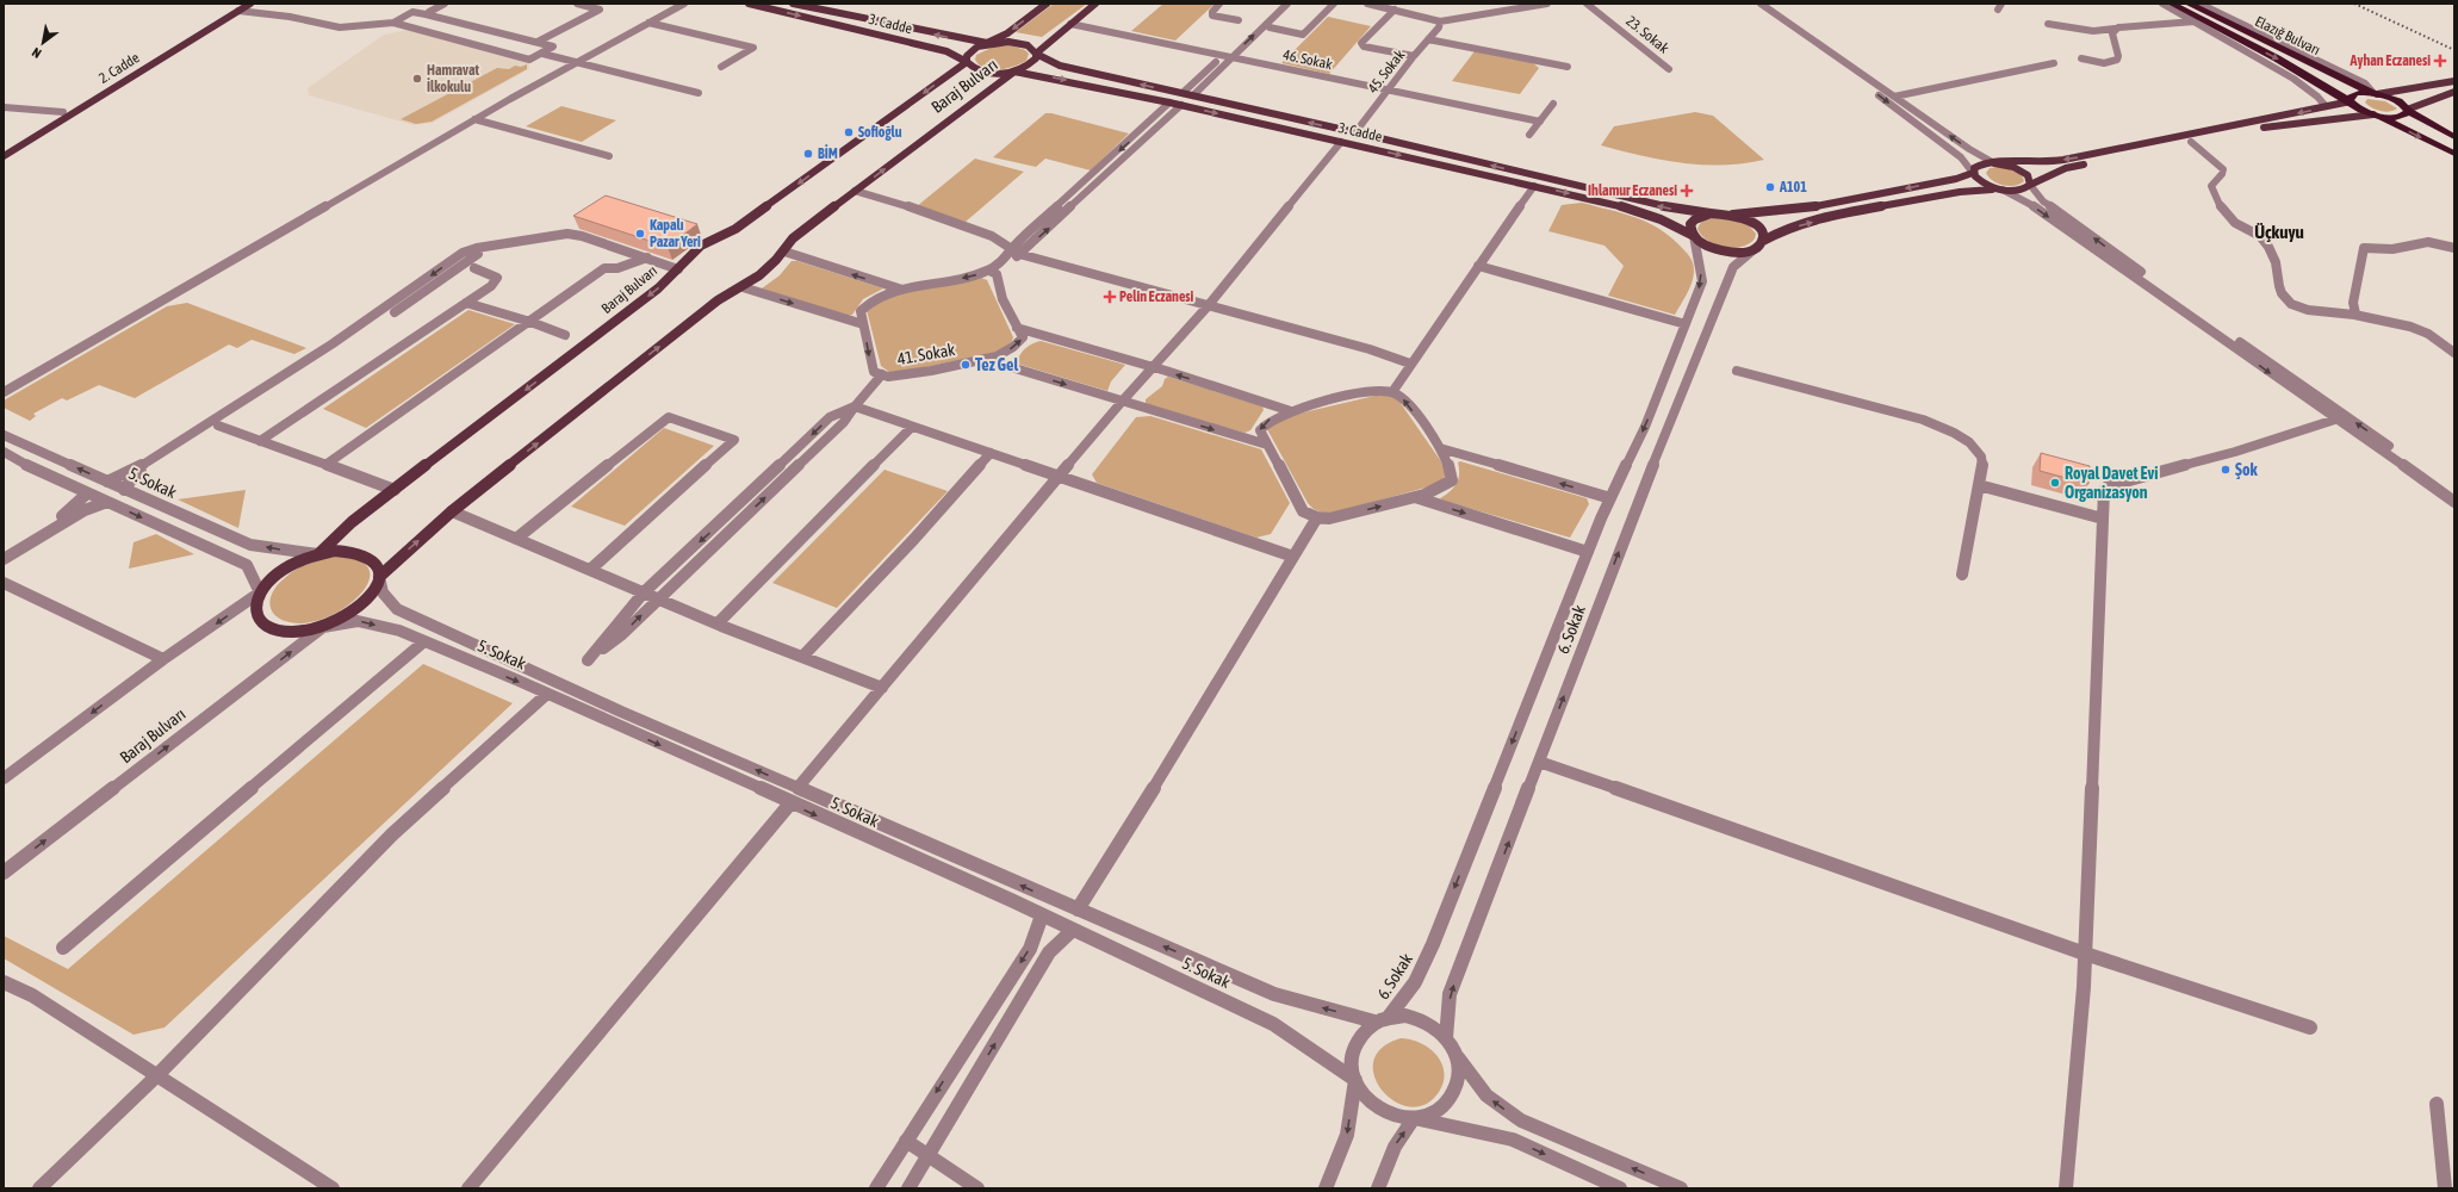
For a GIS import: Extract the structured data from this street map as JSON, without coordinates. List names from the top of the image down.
{
  "streets": {
    "highway": ["Elazığ Bulvarı"],
    "main road": ["3. Cadde", "2. Cadde", "Baraj Bulvarı"],
    "street": [
      "23. Sokak",
      "46. Sokak",
      "45. Sokak",
      "41. Sokak",
      "5. Sokak",
      "6. Sokak"
    ]
  },
  "crossings": [
    ["3. Cadde", "Elazığ Bulvarı"],
    ["3. Cadde", "45. Sokak"],
    ["3. Cadde", "Baraj Bulvarı"],
    ["3. Cadde", "41. Sokak"],
    ["3. Cadde", "6. Sokak"],
    ["46. Sokak", "45. Sokak"],
    ["Baraj Bulvarı", "5. Sokak"],
    ["5. Sokak", "6. Sokak"]
  ],
  "districts": ["Üçkuyu"],
  "places": {
    "health": ["Ayhan Eczanesi", "Ihlamur Eczanesi", "Pelin Eczanesi"],
    "other": [
      "Hamravat İlkokulu",
      "Sofioğlu",
      "BİM",
      "A101",
      "Kapalı Pazar Yeri",
      "Tez Gel",
      "Şok",
      "Royal Davet Evi Organizasyon"
    ]
  },
  "north": "bottom left"
}
